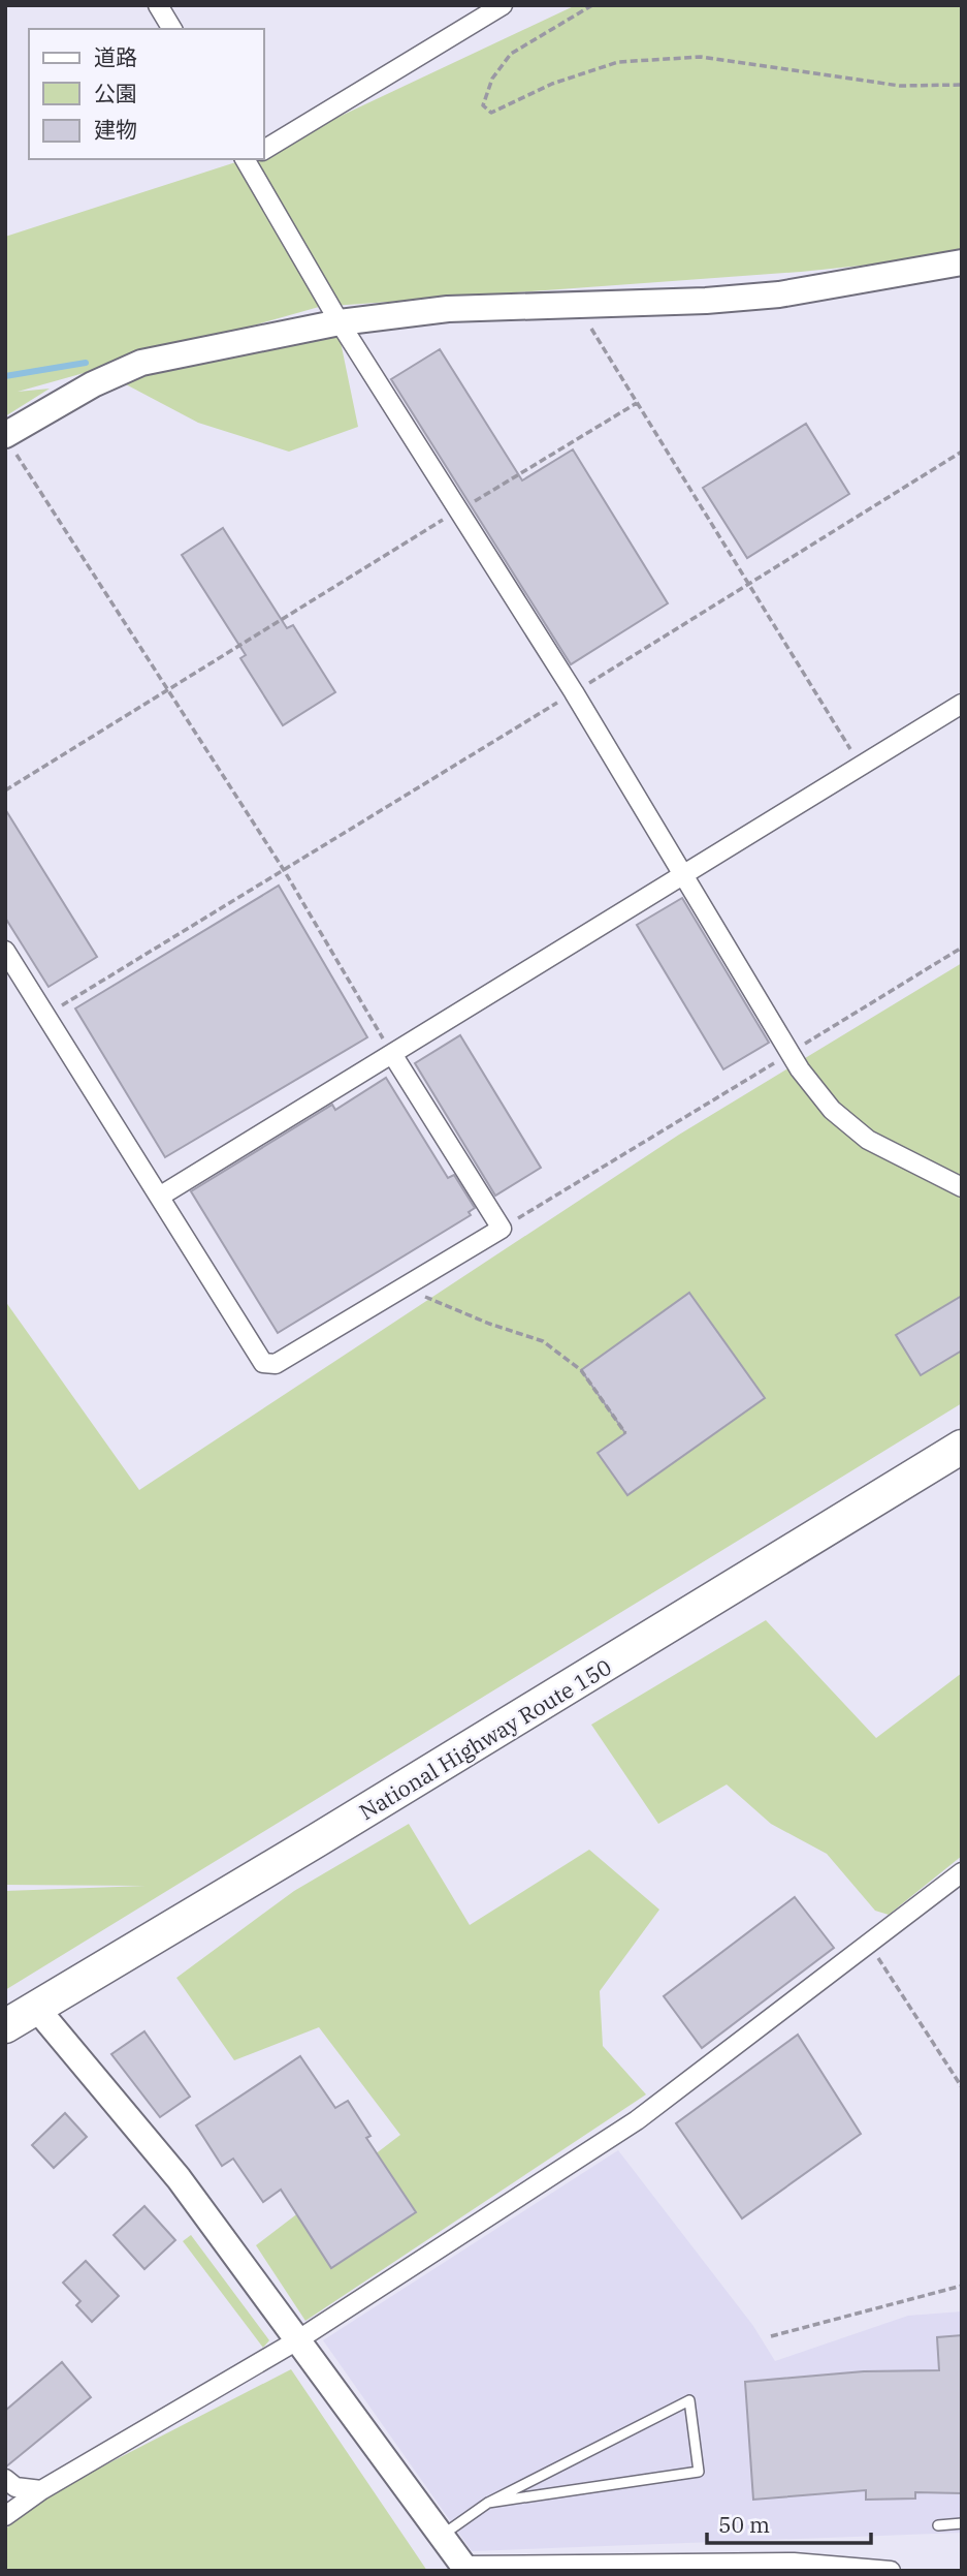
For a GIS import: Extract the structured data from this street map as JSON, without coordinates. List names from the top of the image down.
{
  "streets": {
    "highway": ["National Highway Route 150"]
  },
  "legend": ["道路", "公園", "建物"],
  "scale_bar": "50 m"
}
